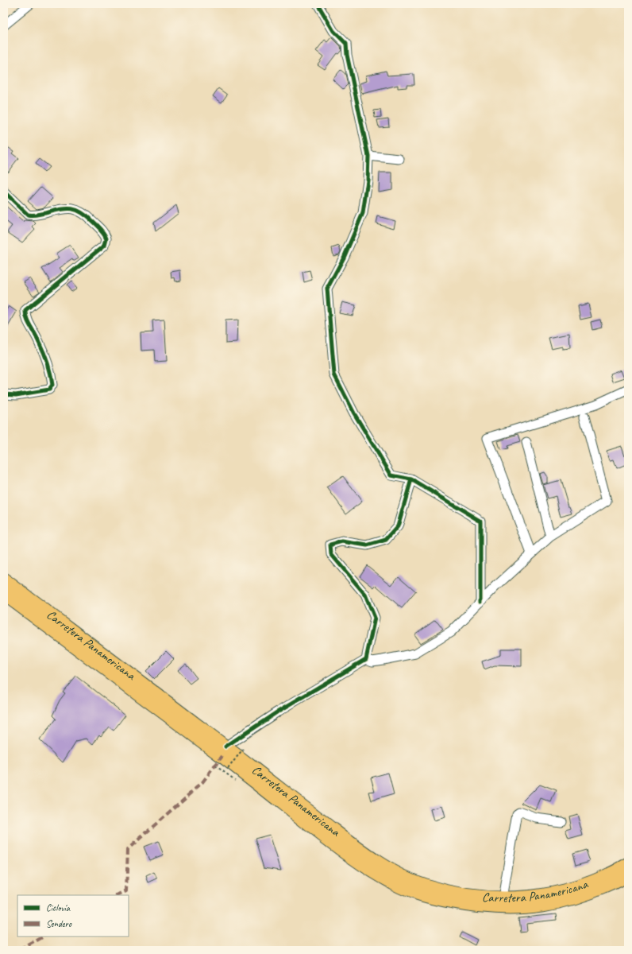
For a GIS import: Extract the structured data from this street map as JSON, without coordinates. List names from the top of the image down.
{
  "streets": {
    "highway": ["Carretera Panamericana"]
  },
  "legend": ["Ciclovía", "Sendero"]
}
